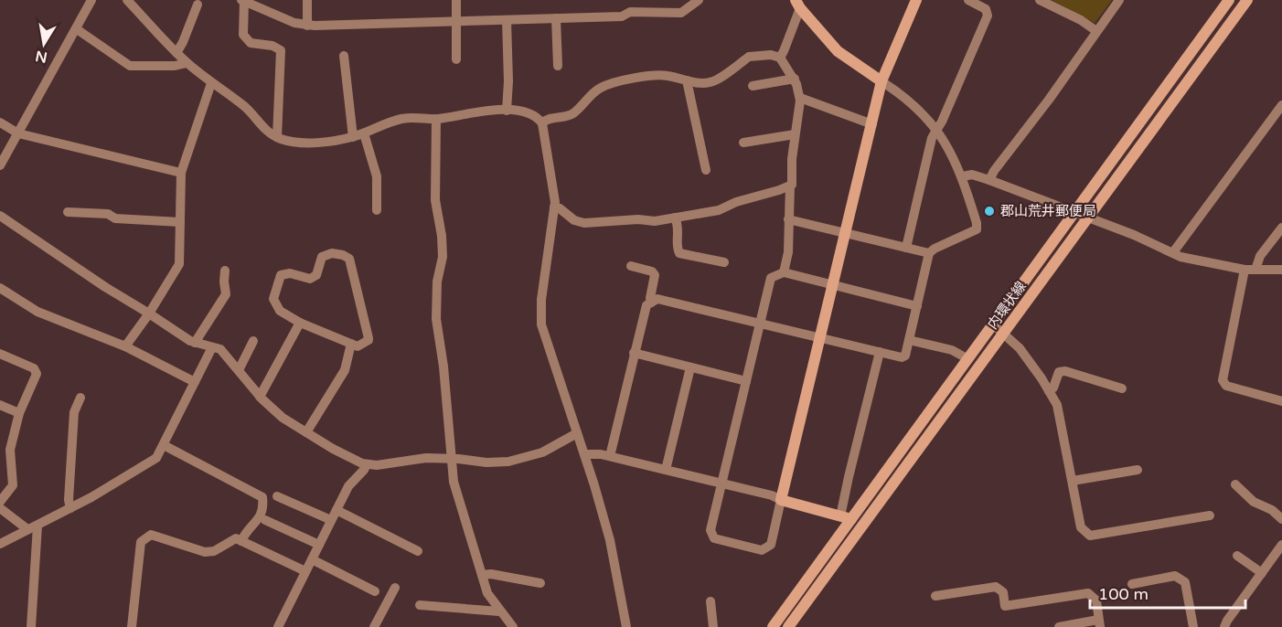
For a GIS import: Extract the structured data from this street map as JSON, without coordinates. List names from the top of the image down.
{
  "streets": {
    "street": ["内環状線"]
  },
  "places": ["郡山荒井郵便局"],
  "scale_bar": "100 m",
  "north": "bottom"
}
